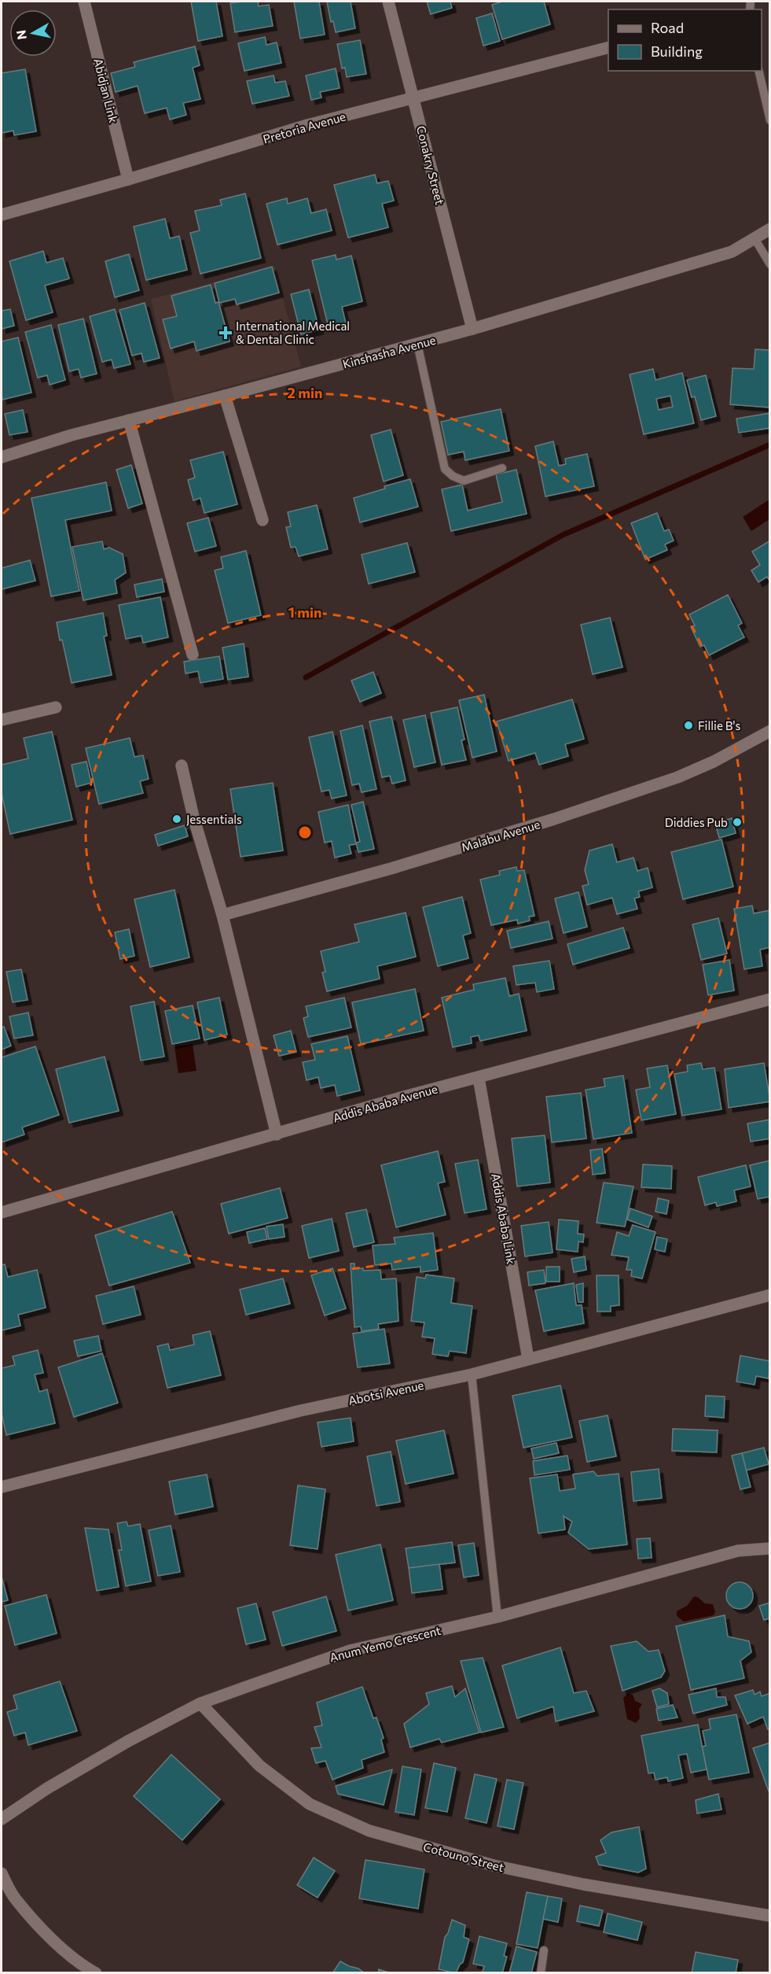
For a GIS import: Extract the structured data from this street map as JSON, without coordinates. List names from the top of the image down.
{
  "streets": {
    "street": [
      "Abidjan Link",
      "Pretoria Avenue",
      "Conakry Street",
      "Kinshasha Avenue",
      "Malabu Avenue",
      "Addis Ababa Avenue",
      "Addis Ababa Link",
      "Abotsi Avenue",
      "Anum Yemo Crescent",
      "Cotouno Street"
    ]
  },
  "crossings": [
    ["Abidjan Link", "Pretoria Avenue"],
    ["Pretoria Avenue", "Conakry Street"],
    ["Conakry Street", "Kinshasha Avenue"],
    ["Addis Ababa Avenue", "Addis Ababa Link"],
    ["Addis Ababa Link", "Abotsi Avenue"],
    ["Anum Yemo Crescent", "Cotouno Street"]
  ],
  "places": {
    "health": ["International Medical & Dental Clinic"],
    "other": ["Fillie B's", "Jessentials", "Diddies Pub"]
  },
  "legend": ["Road", "Building"],
  "north": "left",
  "rings": ["2 min", "1 min"]
}
